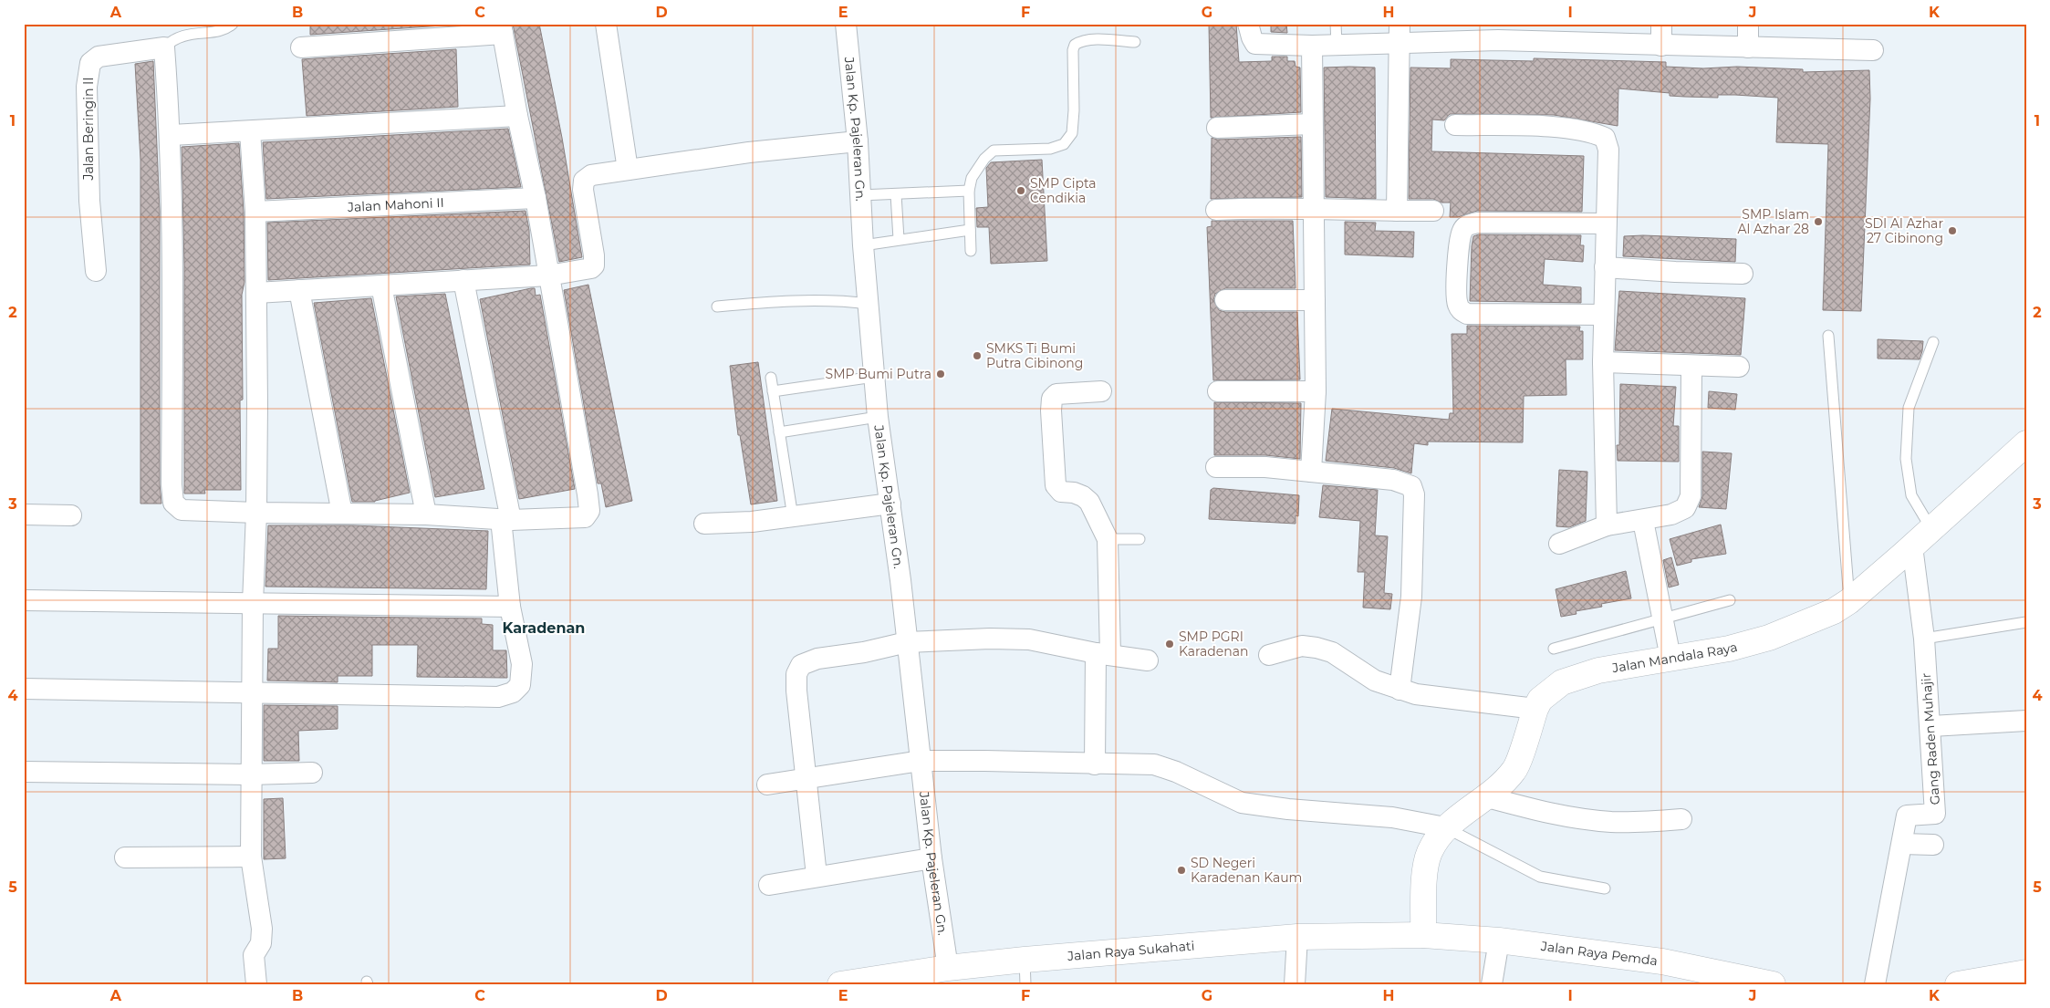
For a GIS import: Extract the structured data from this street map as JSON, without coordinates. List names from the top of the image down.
{
  "streets": {
    "main road": ["Jalan Mandala Raya", "Jalan Raya Sukahati", "Jalan Raya Pemda"],
    "street": [
      "Jalan Beringin II",
      "Jalan Kp. Pajeleran Gn.",
      "Jalan Mahoni II",
      "Gang Raden Muhajir"
    ]
  },
  "crossings": [
    ["Jalan Kp. Pajeleran Gn.", "Jalan Raya Sukahati"],
    ["Jalan Mandala Raya", "Gang Raden Muhajir"],
    ["Jalan Mandala Raya", "Jalan Raya Sukahati"],
    ["Jalan Mandala Raya", "Jalan Raya Pemda"],
    ["Jalan Raya Sukahati", "Jalan Raya Pemda"]
  ],
  "districts": ["Karadenan"],
  "places": [
    "SMP Cipta Cendikia",
    "SMP Islam Al Azhar 28",
    "SDI Al Azhar 27 Cibinong",
    "SMKS Ti Bumi Putra Cibinong",
    "SMP Bumi Putra",
    "SMP PGRI Karadenan",
    "SD Negeri Karadenan Kaum"
  ],
  "grid": {
    "columns": [
      "A",
      "B",
      "C",
      "D",
      "E",
      "F",
      "G",
      "H",
      "I",
      "J",
      "K"
    ],
    "rows": [
      "1",
      "2",
      "3",
      "4",
      "5"
    ]
  }
}
